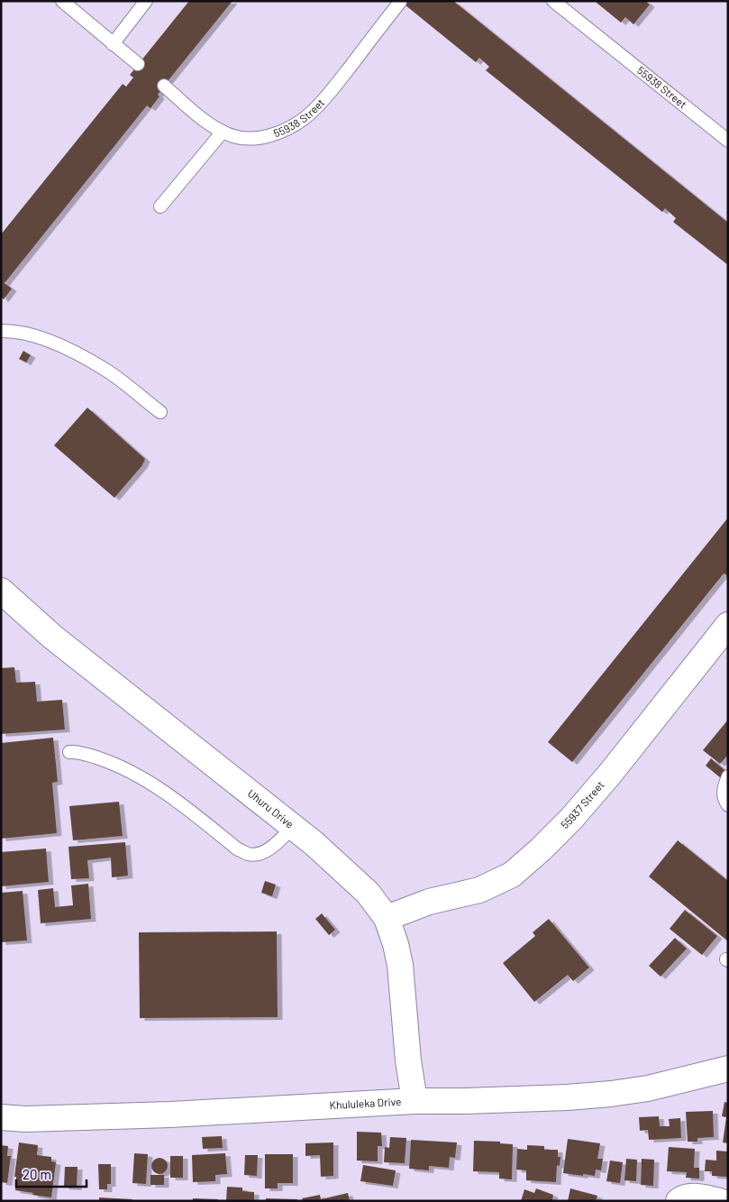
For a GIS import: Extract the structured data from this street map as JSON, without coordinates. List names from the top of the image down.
{
  "streets": {
    "street": ["55937 Street", "Uhuru Drive", "Khululeka Drive"],
    "lane": ["55938 Street"]
  },
  "crossings": [
    ["55937 Street", "Uhuru Drive"],
    ["Uhuru Drive", "Khululeka Drive"]
  ],
  "scale_bar": "20 m"
}
